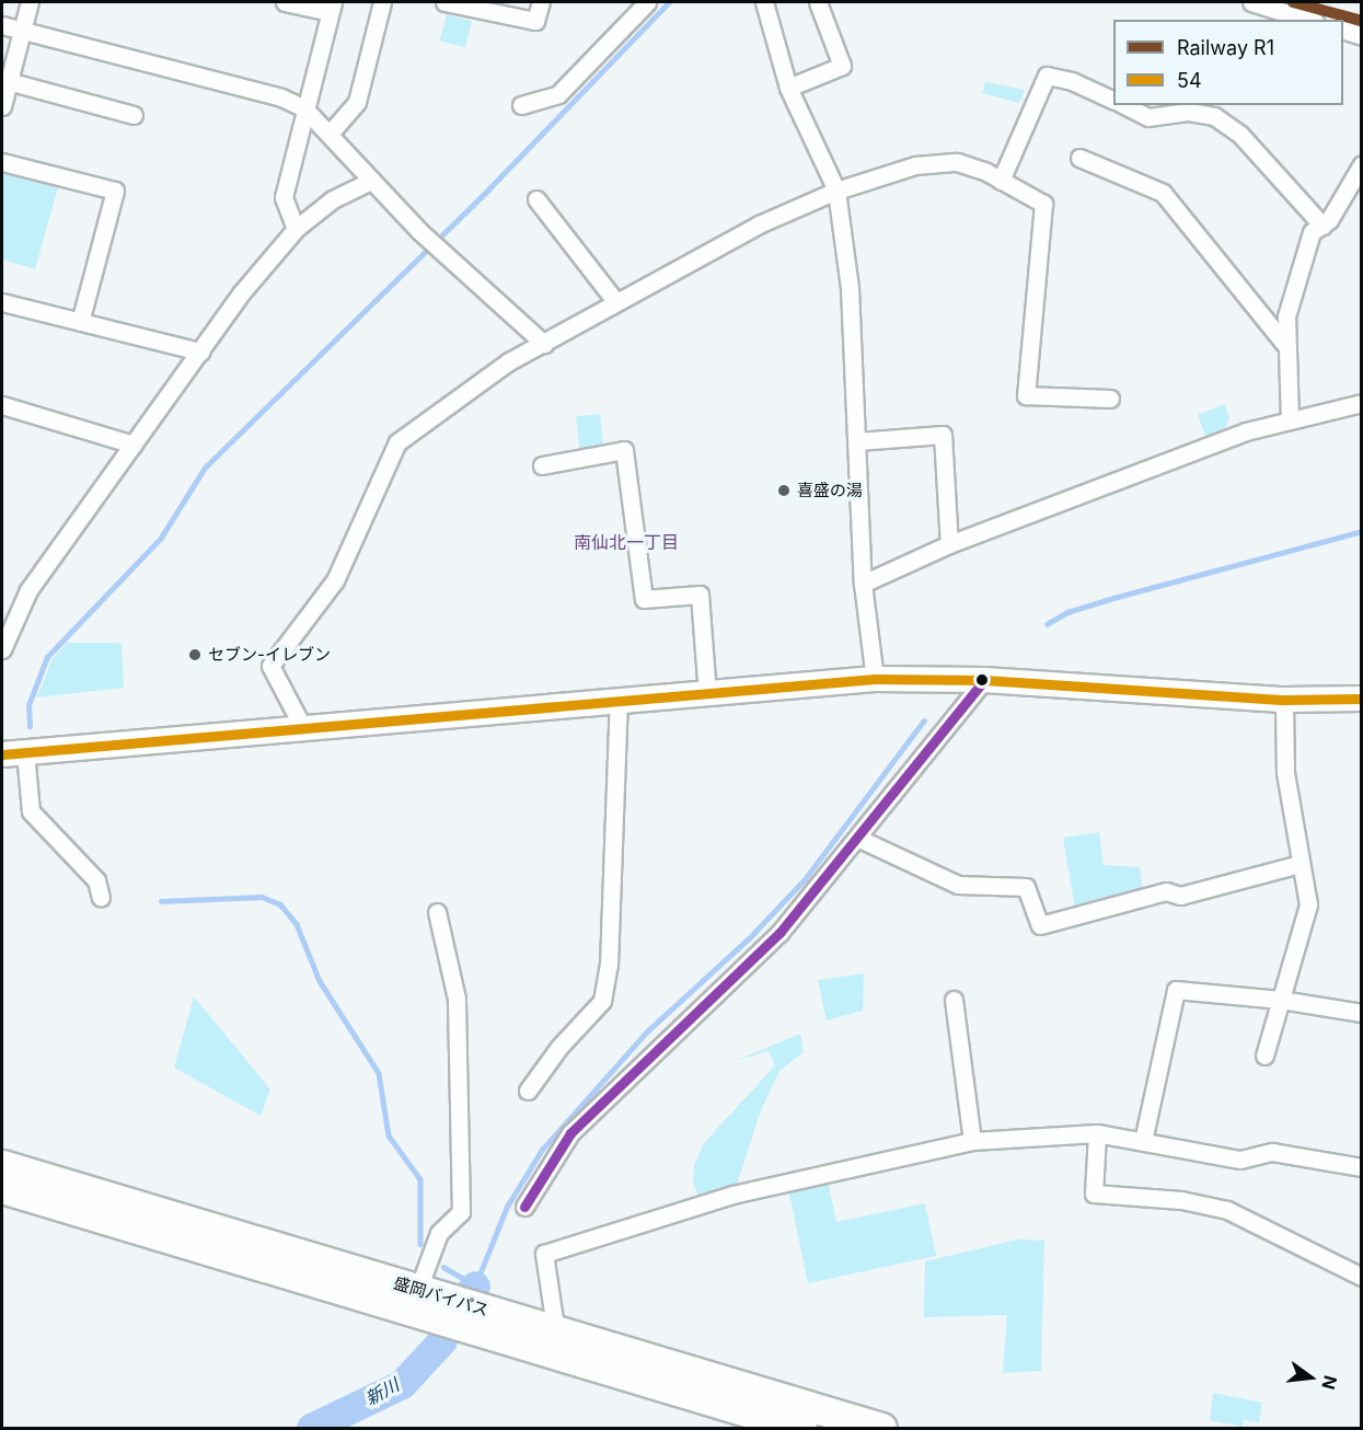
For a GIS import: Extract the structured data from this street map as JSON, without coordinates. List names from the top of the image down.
{
  "streets": {
    "highway": ["盛岡バイパス"]
  },
  "districts": ["南仙北一丁目"],
  "water": ["新川"],
  "places": ["喜盛の湯", "セブン-イレブン"],
  "lines": ["rail line R1", "transit line 54"],
  "legend": ["Railway R1", "54"],
  "north": "right"
}
